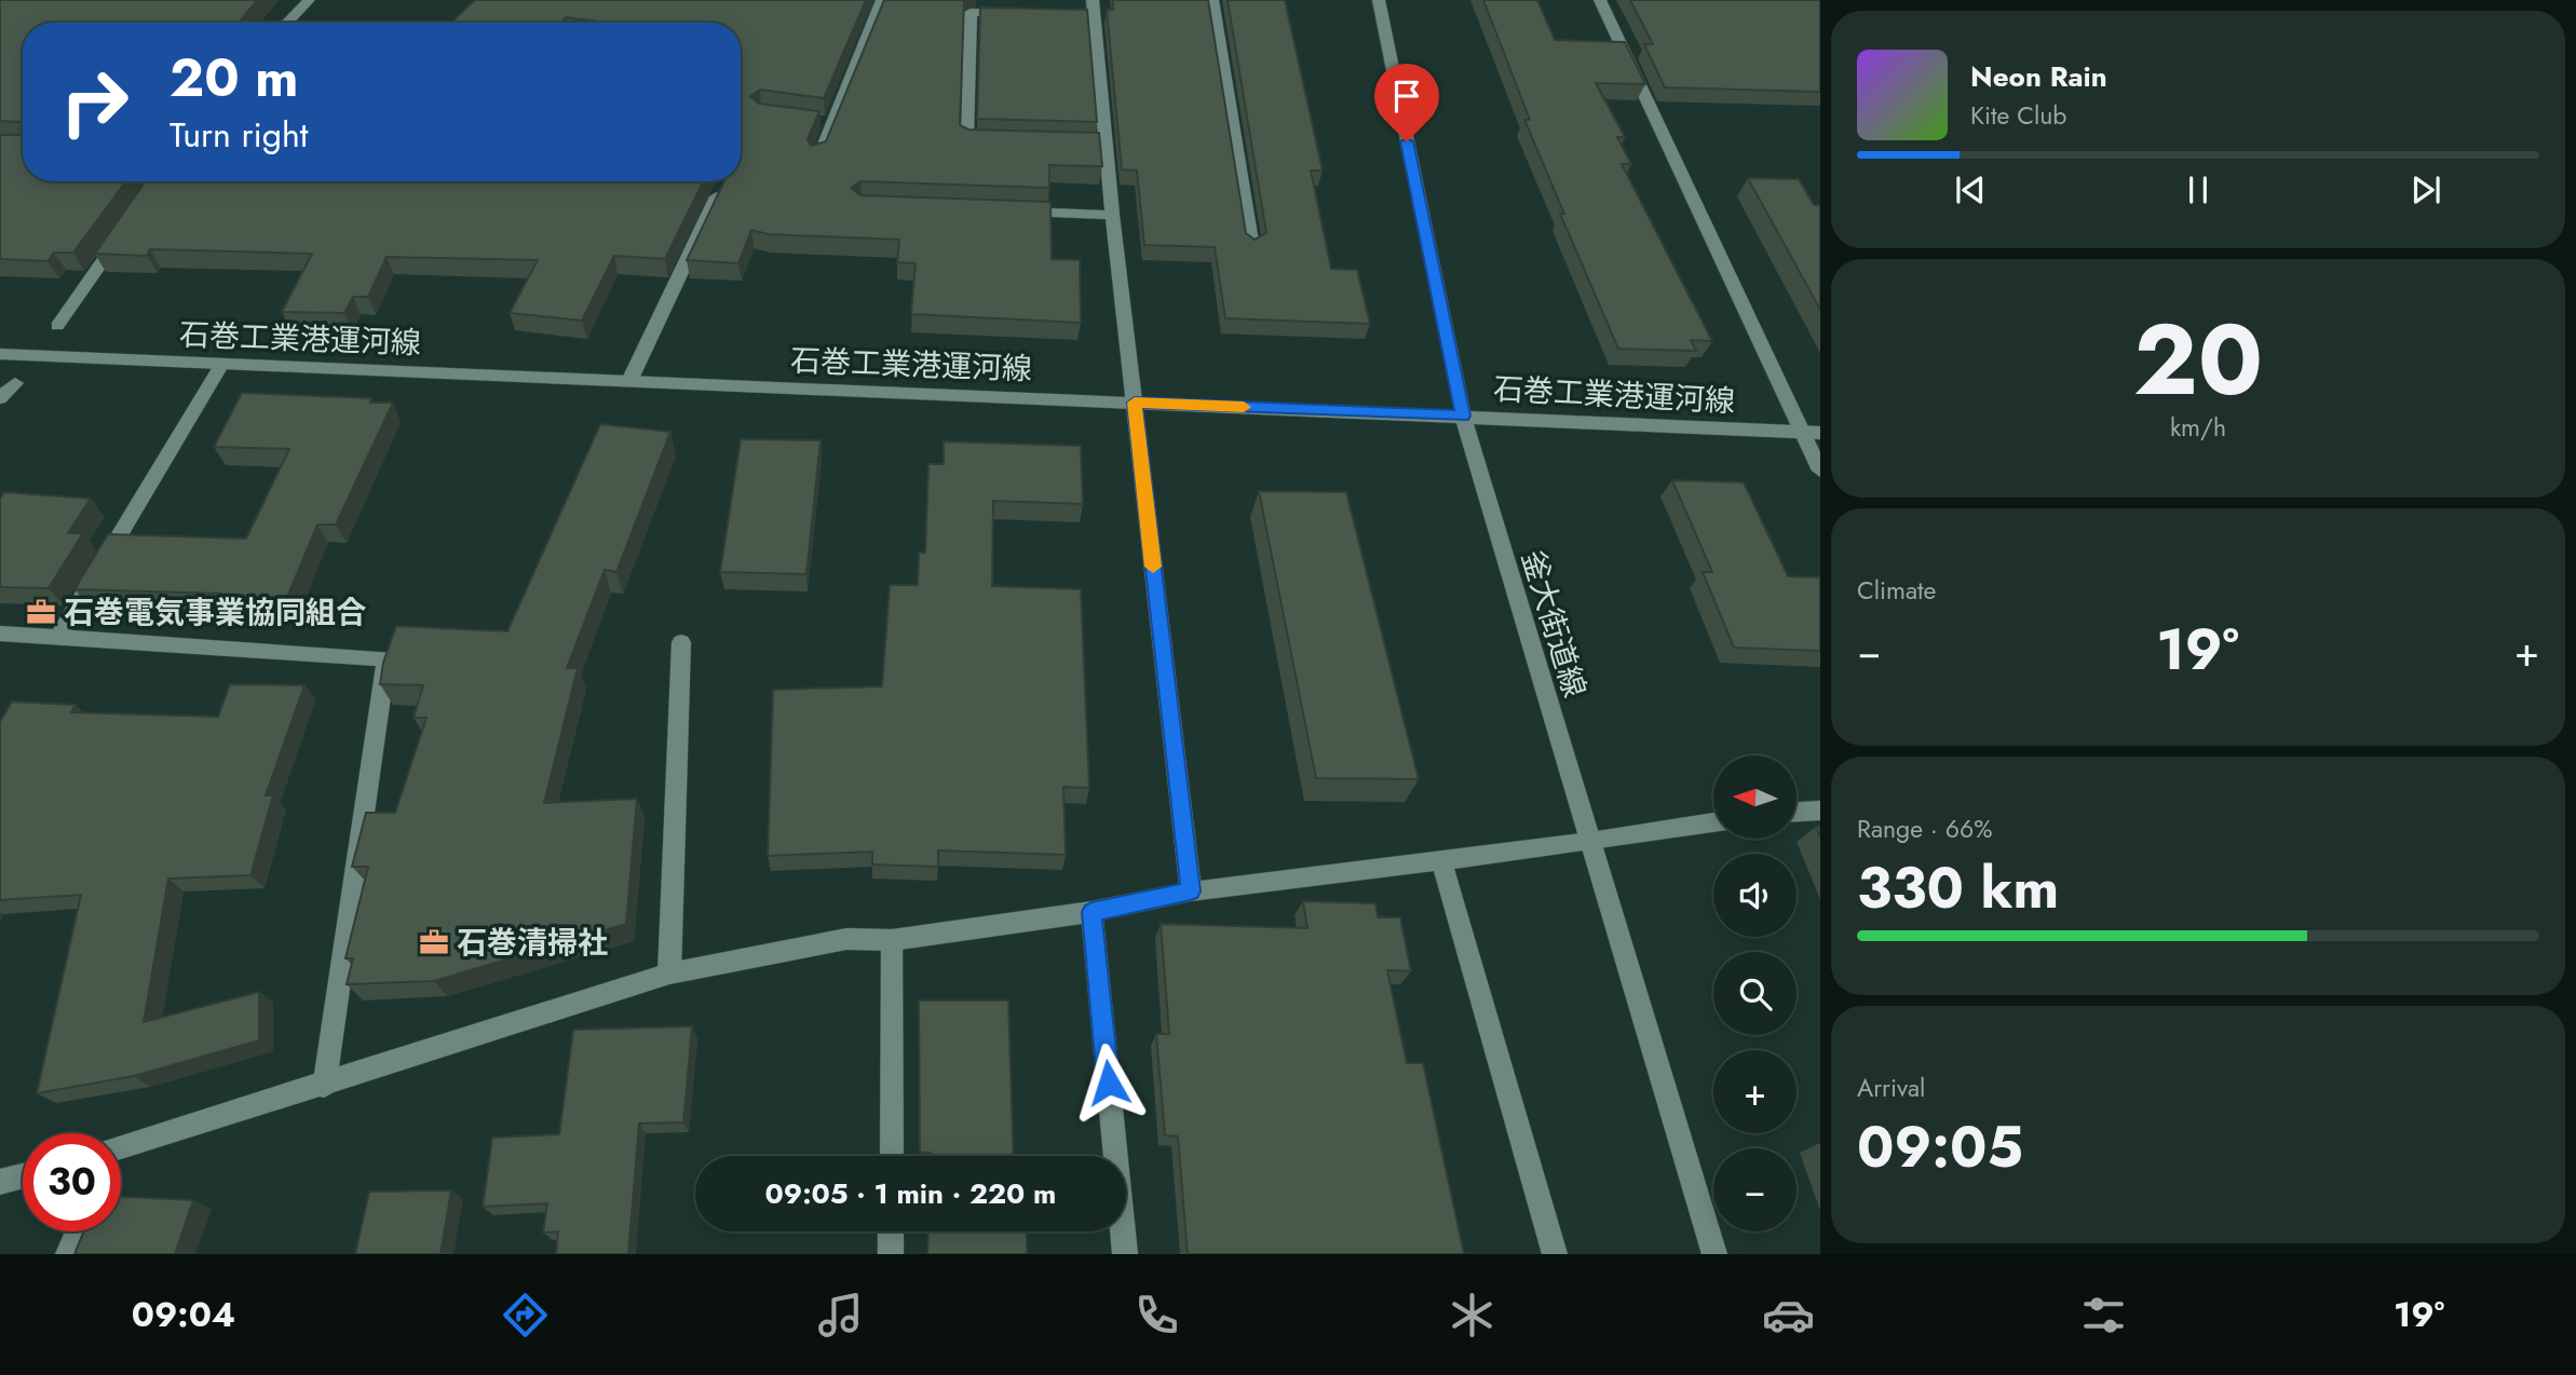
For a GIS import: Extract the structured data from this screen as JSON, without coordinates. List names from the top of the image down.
{
  "streets": {
    "street": ["石巻工業港運河線", "釜大街道線"]
  },
  "crossings": [
    ["石巻工業港運河線", "釜大街道線"]
  ],
  "places": {
    "office": ["石巻電気事業協同組合", "石巻清掃社"]
  },
  "north": "left",
  "page": {
    "turn": ["20 m", "Turn right"],
    "song": ["Neon Rain", "Kite Club"],
    "tile": [
      ["20", "km/h"],
      "Climate",
      ["Range · 66%", "330 km"],
      ["Arrival", "09:05"]
    ],
    "heat": ["−", "19°", "+"],
    "map_buttons": ["+", "−"],
    "limit": "30",
    "trip": "09:05 · 1 min · 220 m",
    "tabs": ["09:04", "19°"]
  }
}
